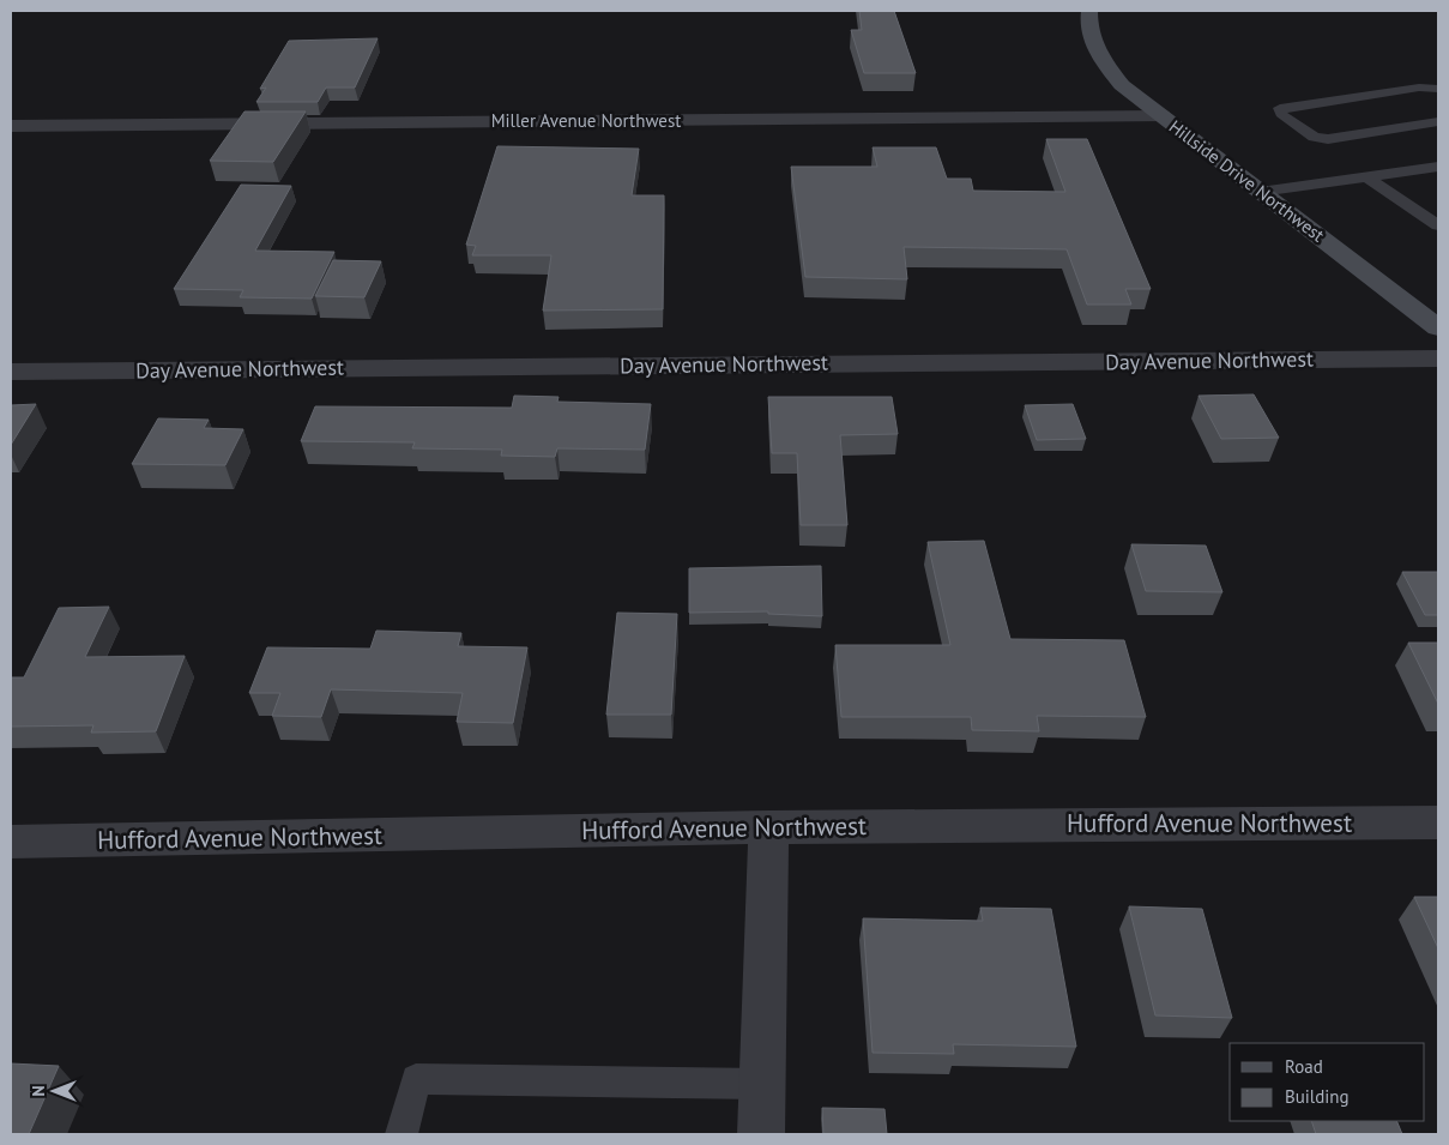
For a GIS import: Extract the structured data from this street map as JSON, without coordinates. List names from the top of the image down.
{
  "streets": {
    "main road": ["Hillside Drive Northwest"],
    "street": ["Miller Avenue Northwest", "Day Avenue Northwest", "Hufford Avenue Northwest"]
  },
  "crossings": [
    ["Miller Avenue Northwest", "Hillside Drive Northwest"]
  ],
  "legend": ["Road", "Building"],
  "north": "left"
}
